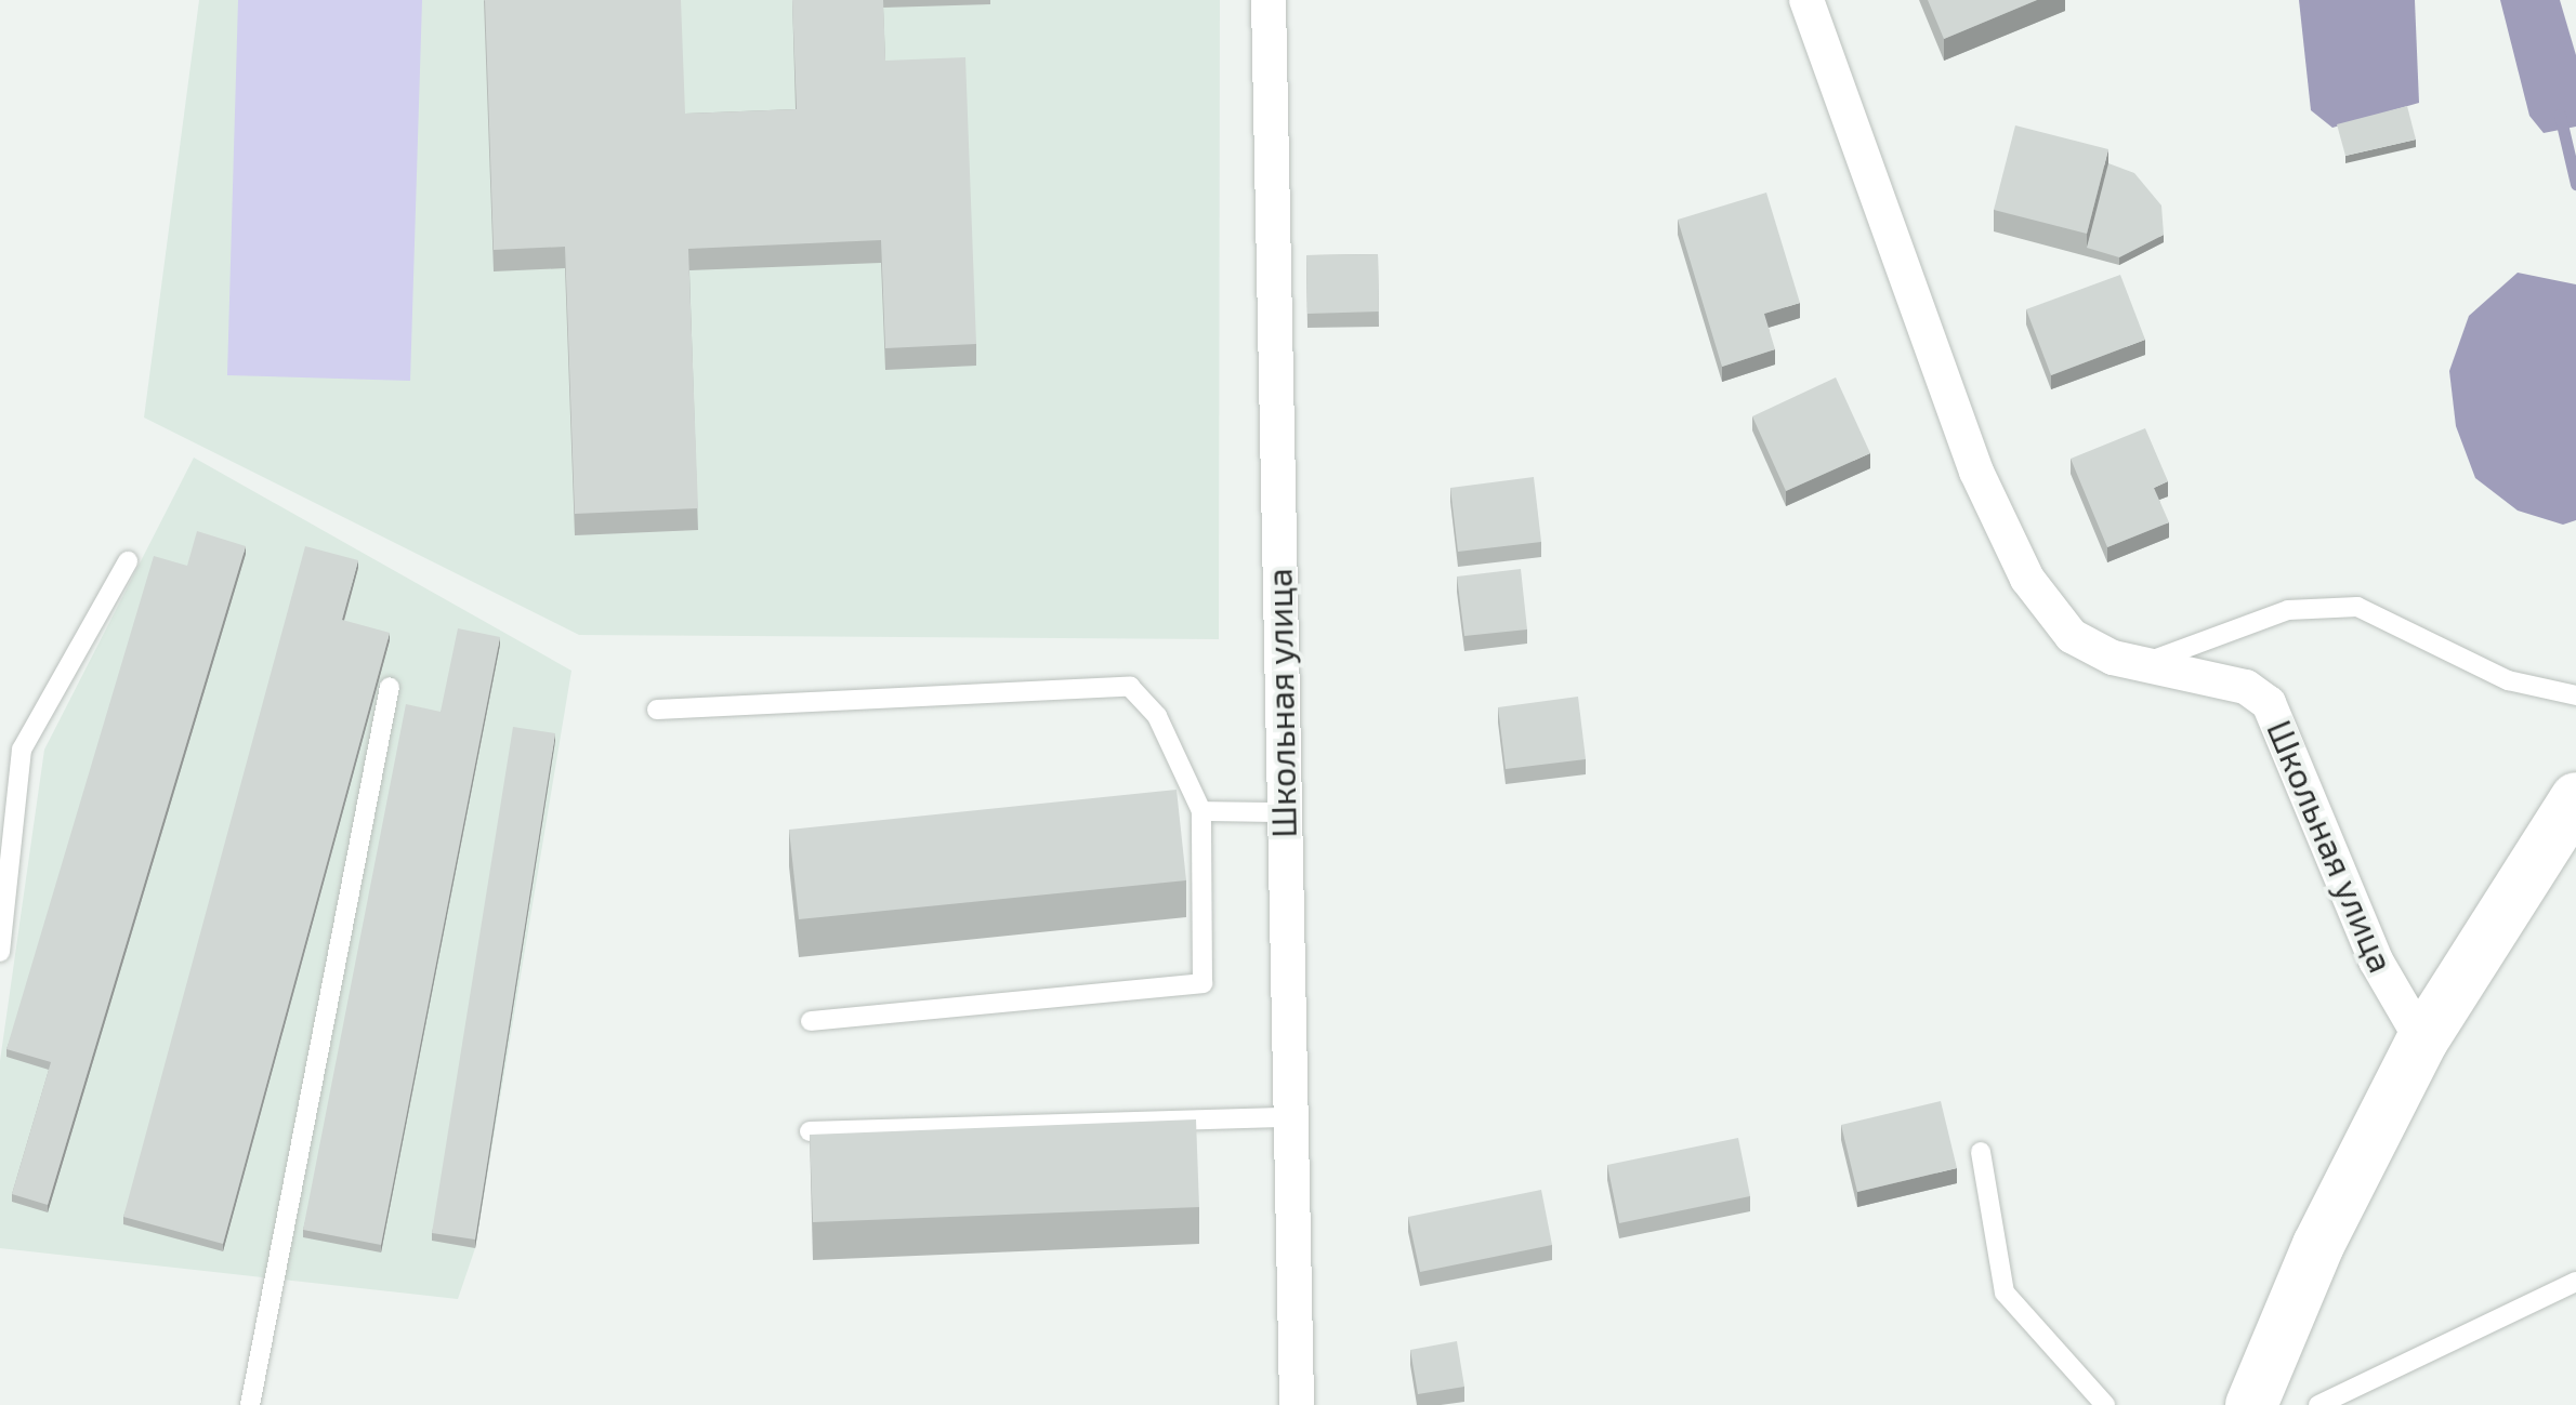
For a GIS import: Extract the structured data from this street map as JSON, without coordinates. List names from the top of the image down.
{
  "streets": {
    "street": ["Школьная улица"]
  }
}
